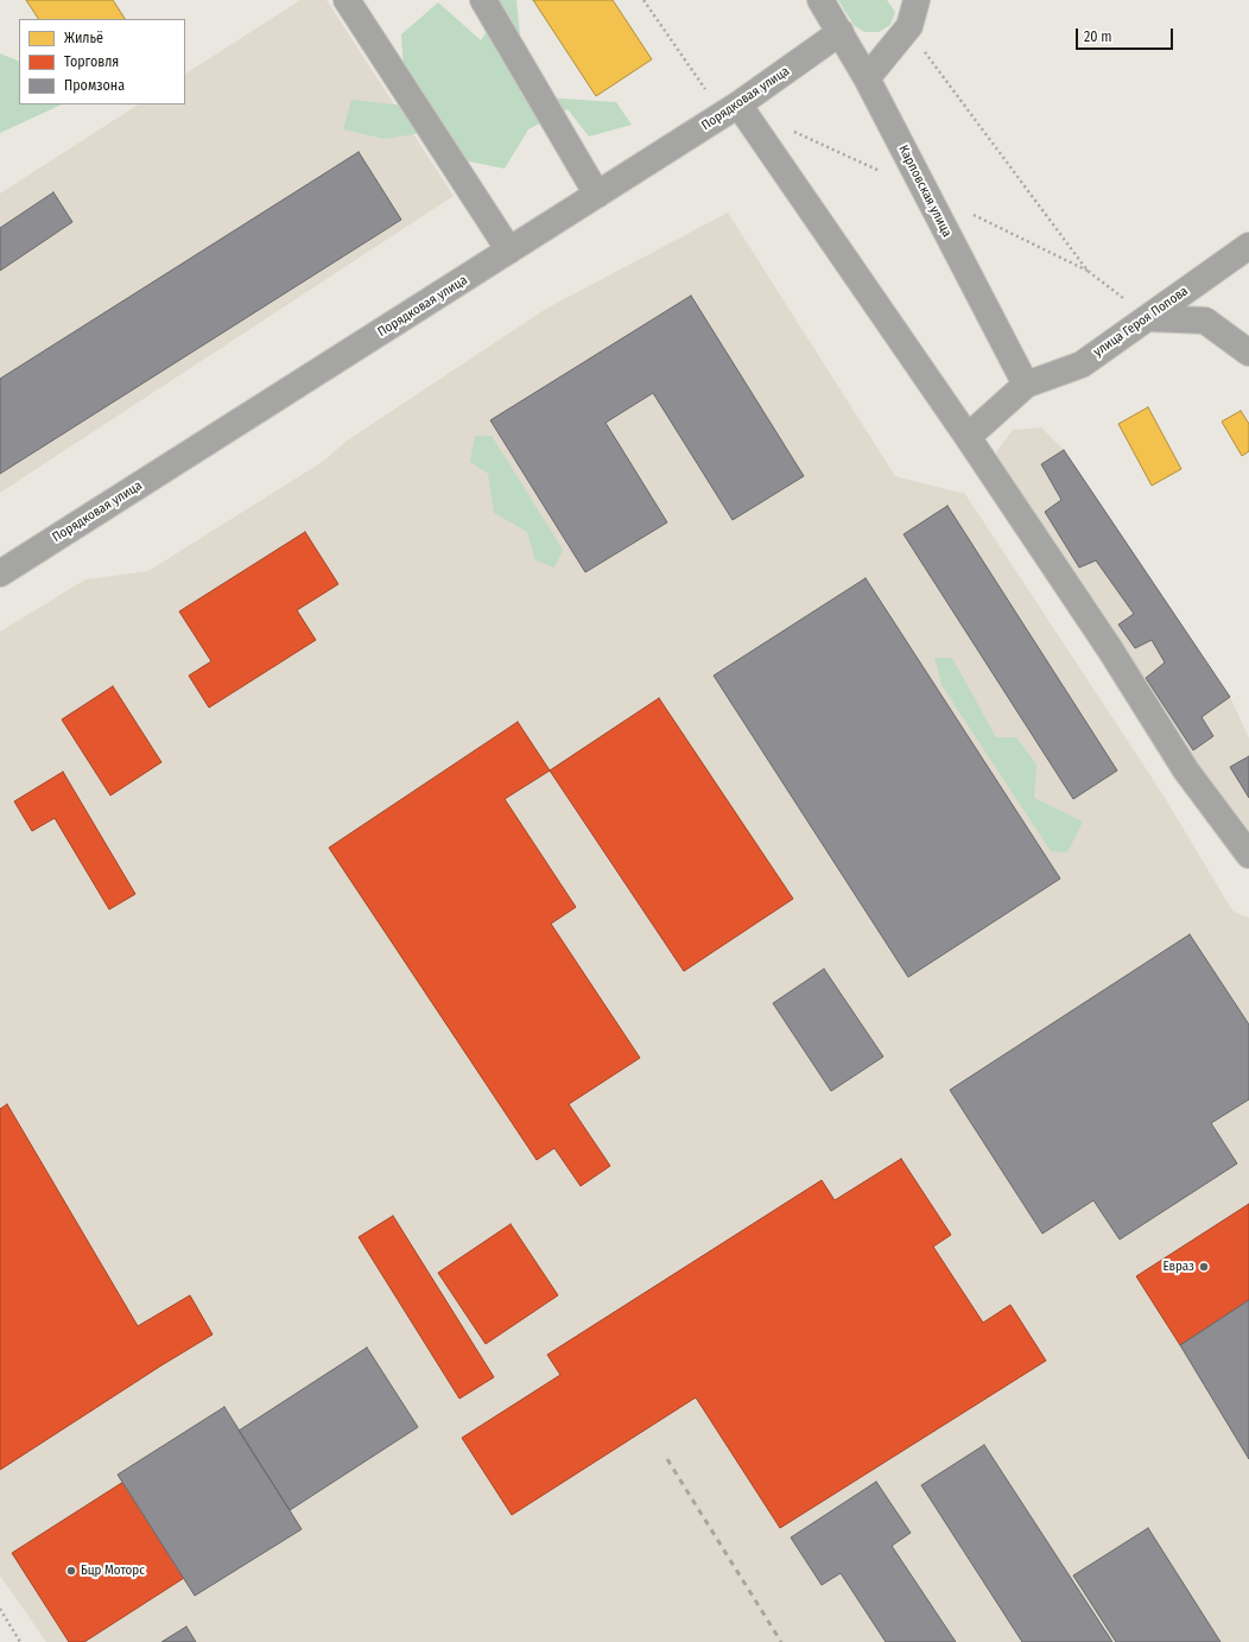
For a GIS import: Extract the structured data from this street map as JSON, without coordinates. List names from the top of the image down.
{
  "streets": {
    "street": ["Порядковая улица", "Карповская улица", "улица Героя Попова"]
  },
  "crossings": [
    ["Порядковая улица", "Карповская улица"],
    ["Карповская улица", "улица Героя Попова"]
  ],
  "places": ["Евраз", "Бцр Моторс"],
  "legend": ["Жильё", "Торговля", "Промзона"],
  "scale_bar": "20 m"
}
